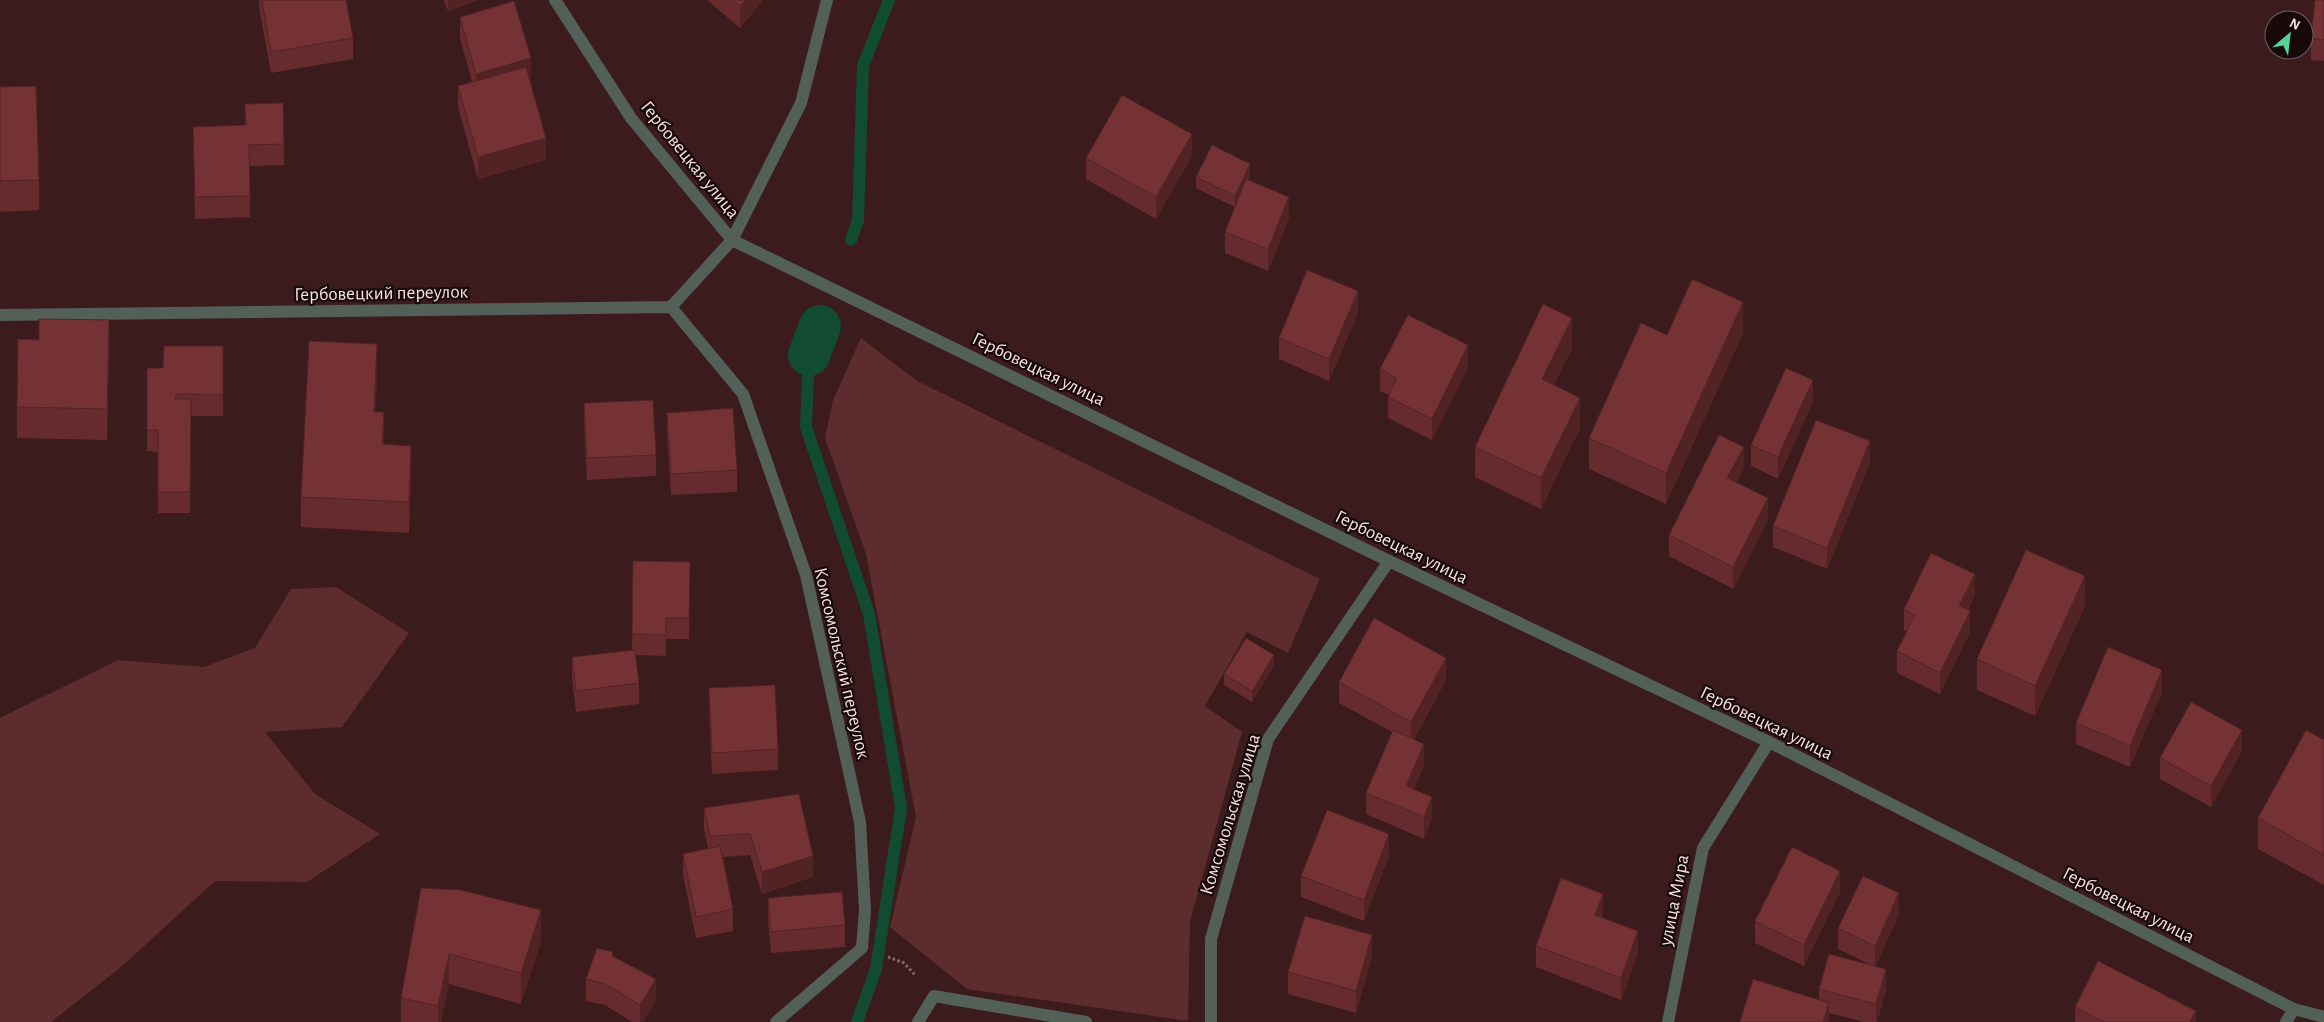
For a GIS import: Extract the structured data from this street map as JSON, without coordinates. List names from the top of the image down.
{
  "streets": {
    "street": [
      "Гербовецкая улица",
      "Гербовецкий переулок",
      "Комсомольский переулок",
      "Комсомольская улица",
      "улица Мира"
    ]
  },
  "crossings": [
    ["Гербовецкая улица", "Комсомольская улица"],
    ["Гербовецкая улица", "улица Мира"],
    ["Гербовецкий переулок", "Комсомольский переулок"]
  ],
  "north": "top right"
}
